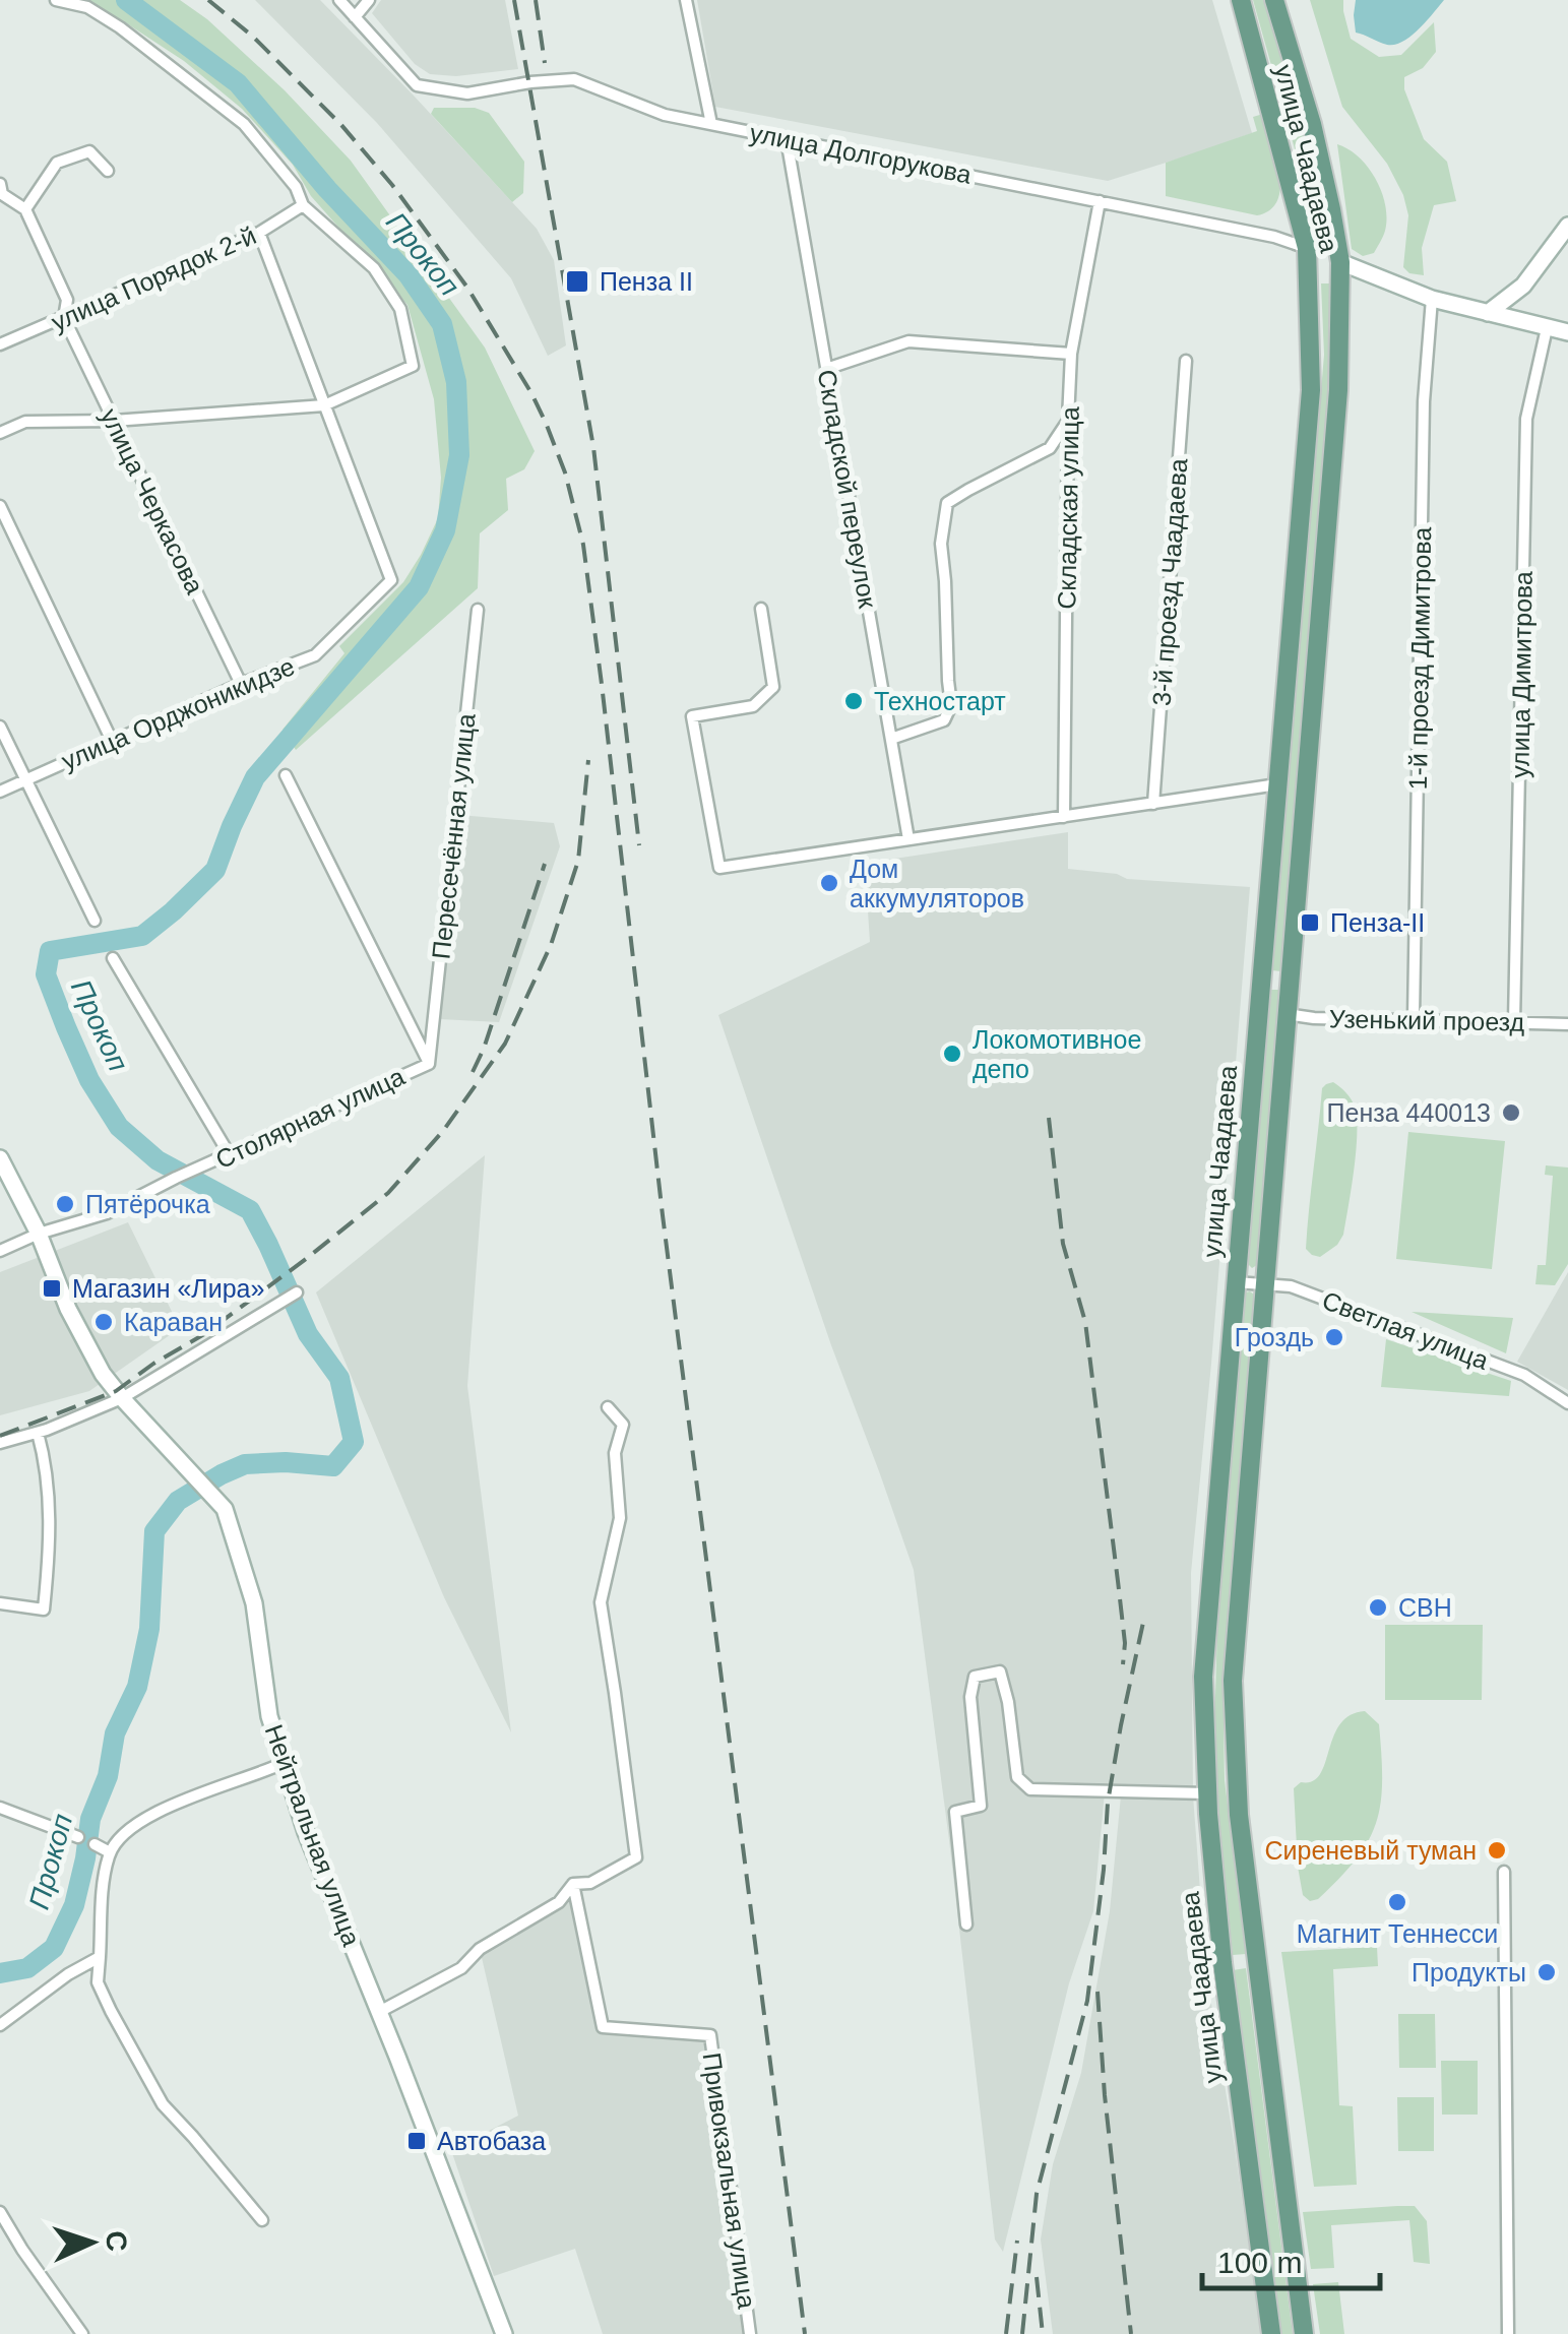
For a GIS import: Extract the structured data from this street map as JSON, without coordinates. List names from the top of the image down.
{
  "streets": {
    "main road": ["улица Чаадаева", "Нейтральная улица"],
    "street": [
      "улица Долгорукова",
      "улица Порядок 2-й",
      "Складской переулок",
      "улица Черкасова",
      "Складская улица",
      "3-й проезд Чаадаева",
      "1-й проезд Димитрова",
      "улица Димитрова",
      "улица Орджоникидзе",
      "Пересечённая улица",
      "Узенький проезд",
      "Столярная улица",
      "Светлая улица",
      "Привокзальная улица"
    ]
  },
  "crossings": [
    ["улица Долгорукова", "улица Чаадаева"],
    ["улица Долгорукова", "Складской переулок"],
    ["улица Долгорукова", "Складская улица"],
    ["улица Чаадаева", "Узенький проезд"],
    ["улица Чаадаева", "Светлая улица"],
    ["улица Порядок 2-й", "улица Черкасова"],
    ["улица Черкасова", "улица Орджоникидзе"],
    ["1-й проезд Димитрова", "Узенький проезд"],
    ["улица Димитрова", "Узенький проезд"],
    ["Пересечённая улица", "Столярная улица"],
    ["Столярная улица", "Нейтральная улица"]
  ],
  "water": ["Прокоп"],
  "places": {
    "transit": [
      "Пенза II",
      "Пенза-II",
      "Магазин «Лира»",
      "Автобаза"
    ],
    "other": [
      "Техностарт",
      "Дом аккумуляторов",
      "Локомотивное депо",
      "Пенза 440013",
      "Пятёрочка",
      "Караван",
      "Гроздь",
      "СВН",
      "Сиреневый туман",
      "Магнит Теннесси",
      "Продукты"
    ]
  },
  "scale_bar": "100 m",
  "north": "right"
}
